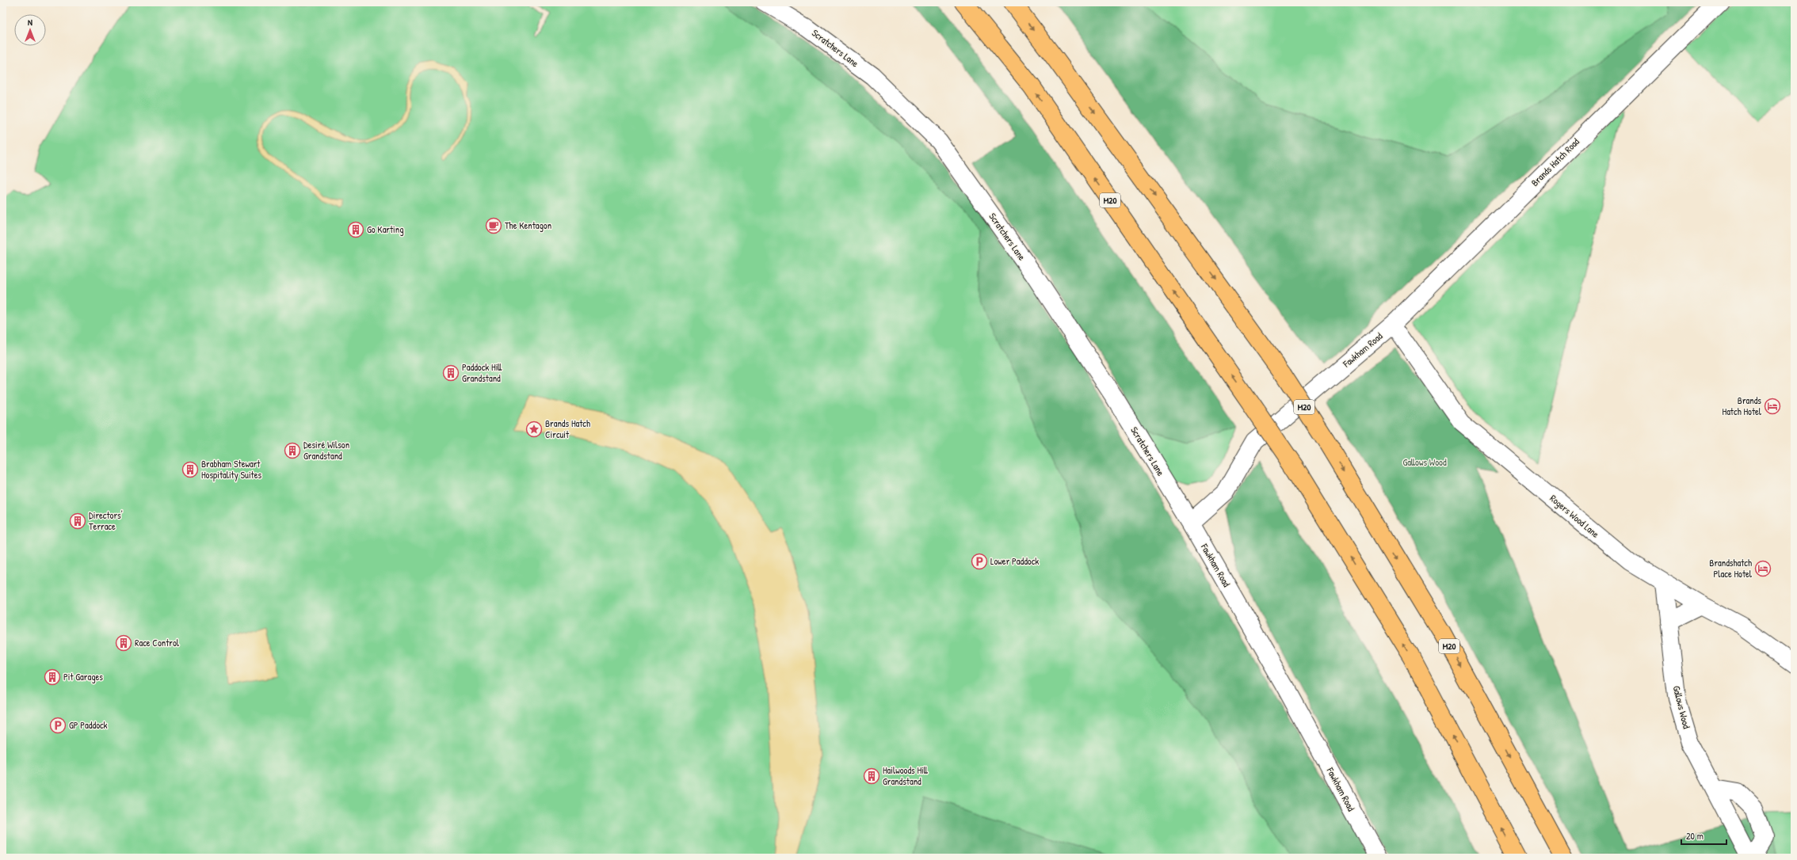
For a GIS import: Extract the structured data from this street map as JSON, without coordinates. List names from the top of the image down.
{
  "streets": {
    "highway": ["M20"],
    "street": [
      "Scratchers Lane",
      "Brands Hatch Road",
      "Fawkham Road",
      "Rogers Wood Lane",
      "Gallows Wood"
    ]
  },
  "crossings": [
    ["Scratchers Lane", "Fawkham Road"],
    ["Brands Hatch Road", "Fawkham Road"],
    ["Brands Hatch Road", "Rogers Wood Lane"],
    ["Fawkham Road", "Rogers Wood Lane"],
    ["Rogers Wood Lane", "Gallows Wood"]
  ],
  "parks": ["Gallows Wood"],
  "places": {
    "cafe": ["The Kentagon"],
    "building": [
      "Go Karting",
      "Paddock Hill Grandstand",
      "Desiré Wilson Grandstand",
      "Brabham Stewart Hospitality Suites",
      "Directors' Terrace",
      "Race Control",
      "Pit Garages",
      "Hailwoods Hill Grandstand"
    ],
    "hotel": ["Brands Hatch Hotel", "Brandshatch Place Hotel"],
    "place": ["Brands Hatch Circuit"],
    "parking": ["Lower Paddock", "GP Paddock"]
  },
  "scale_bar": "20 m",
  "north": "top"
}
